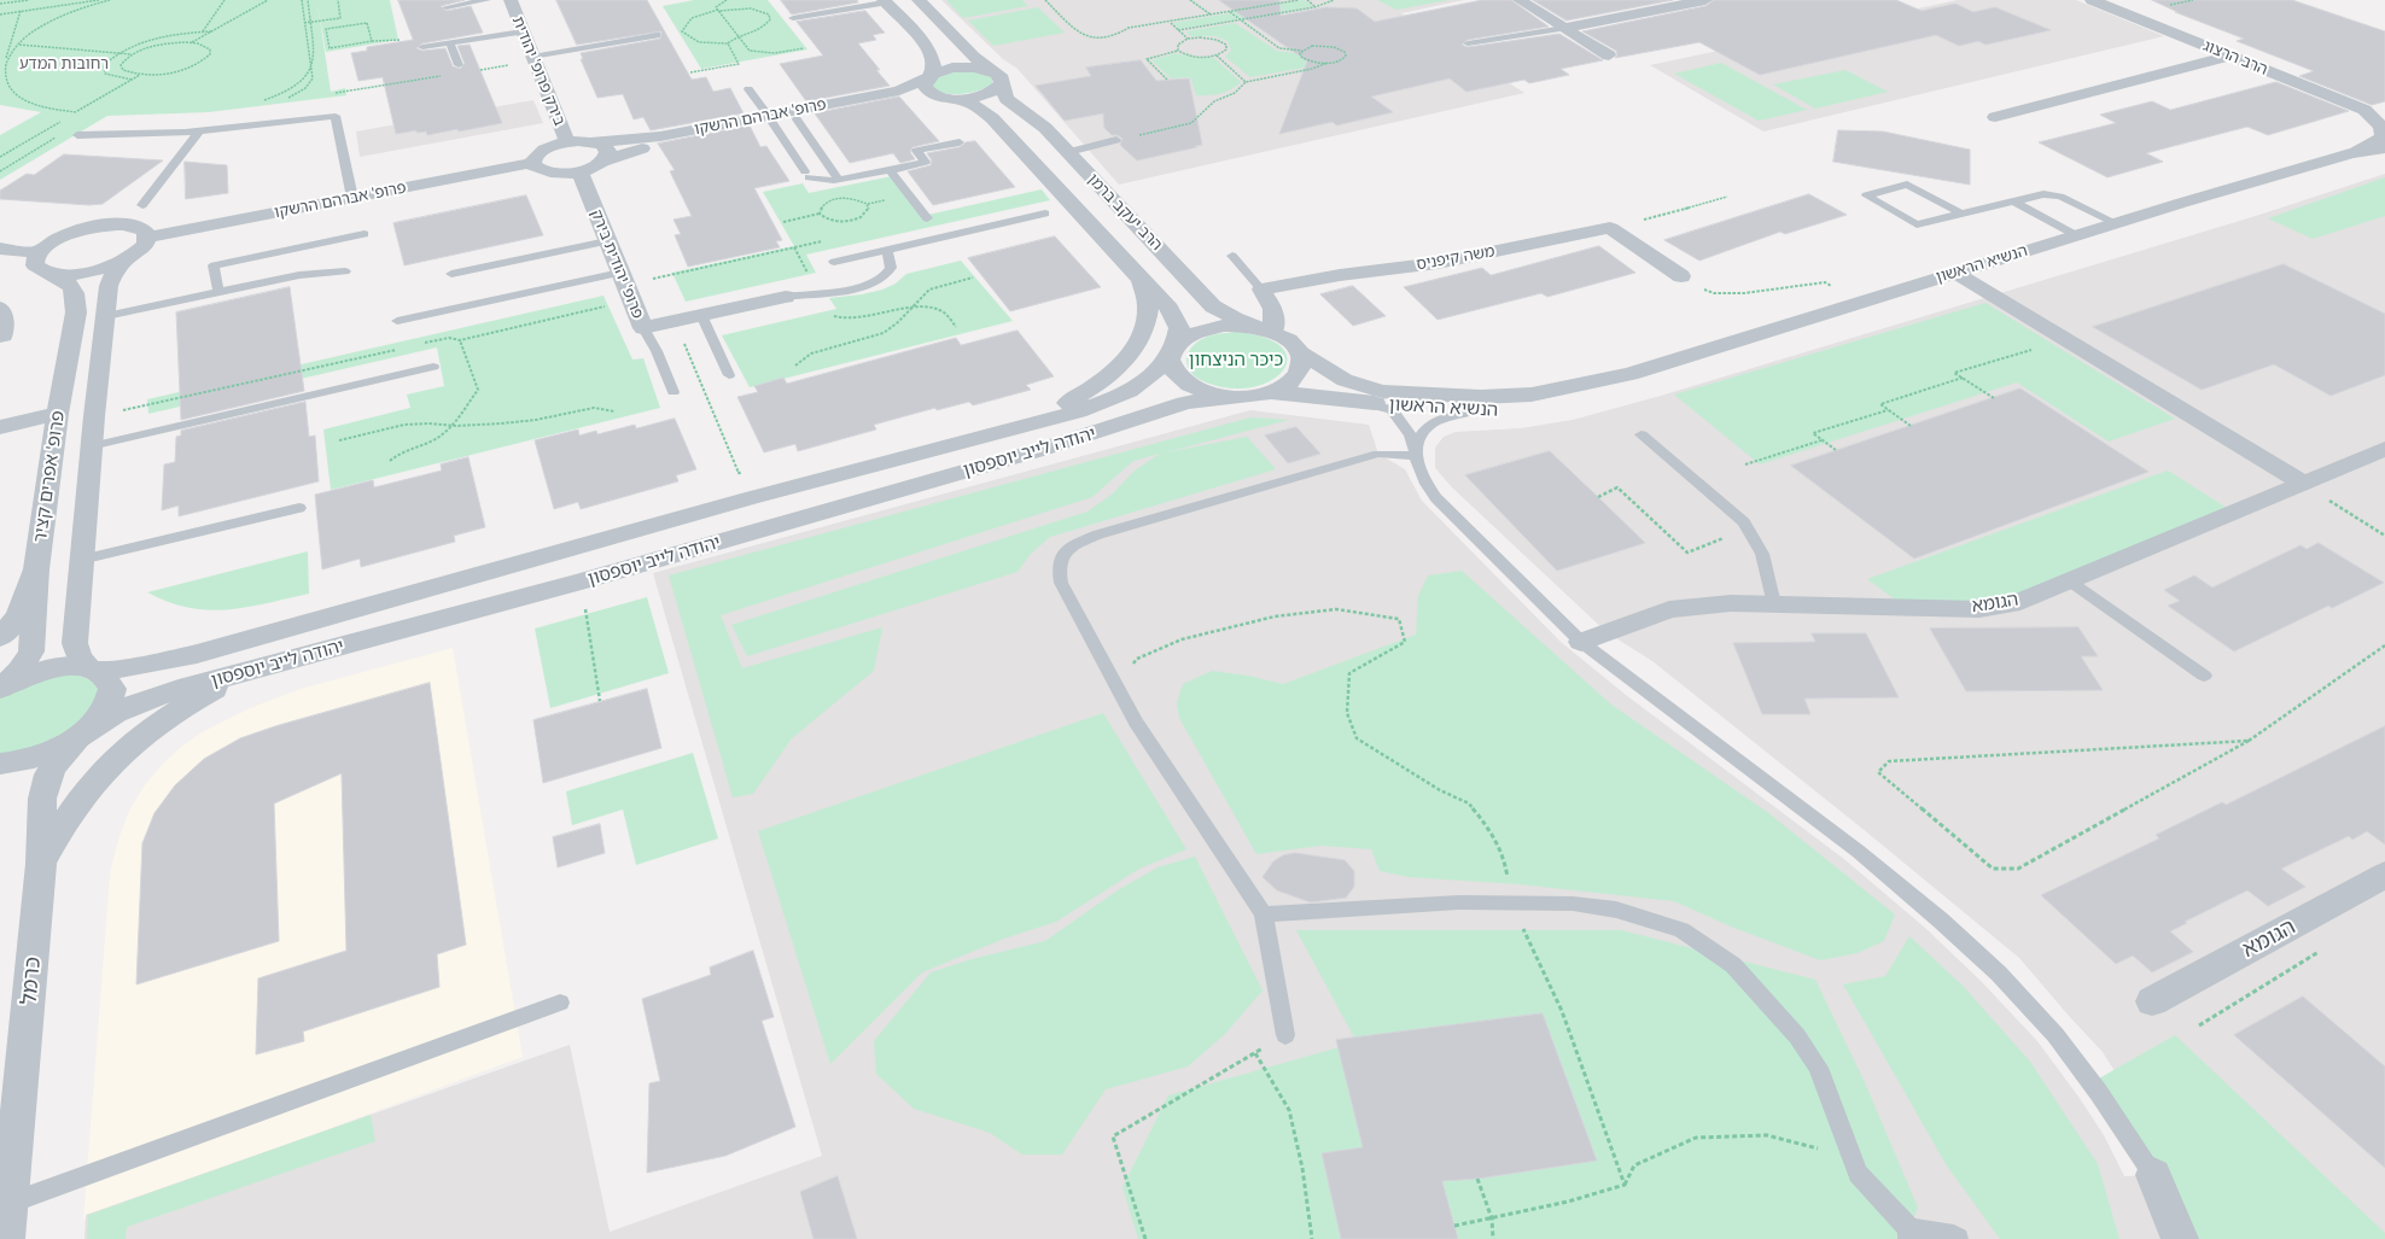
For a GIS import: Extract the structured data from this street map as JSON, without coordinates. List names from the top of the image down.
{
  "streets": {
    "street": [
      "הרב הרצוג",
      "בירק פרופ' יהודית",
      "פרופ' אברהם הרשקו",
      "הרב יעקב ברמן",
      "משה קיפניס",
      "פרופ' יהודית בירק",
      "הנשיא הראשון",
      "יהודה לייב יוספסון",
      "פרופ' אפרים קציר",
      "הגומא",
      "כרמל"
    ]
  },
  "crossings": [
    ["הרב הרצוג", "הנשיא הראשון"],
    ["בירק פרופ' יהודית", "פרופ' אברהם הרשקו"],
    ["פרופ' אברהם הרשקו", "הרב יעקב ברמן"],
    ["פרופ' אברהם הרשקו", "פרופ' יהודית בירק"],
    ["פרופ' אברהם הרשקו", "פרופ' אפרים קציר"],
    ["הרב יעקב ברמן", "הנשיא הראשון"],
    ["הרב יעקב ברמן", "יהודה לייב יוספסון"],
    ["הנשיא הראשון", "יהודה לייב יוספסון"],
    ["יהודה לייב יוספסון", "פרופ' אפרים קציר"],
    ["יהודה לייב יוספסון", "כרמל"],
    ["פרופ' אפרים קציר", "כרמל"]
  ],
  "districts": ["רחובות המדע"],
  "parks": ["כיכר הניצחון"]
}
